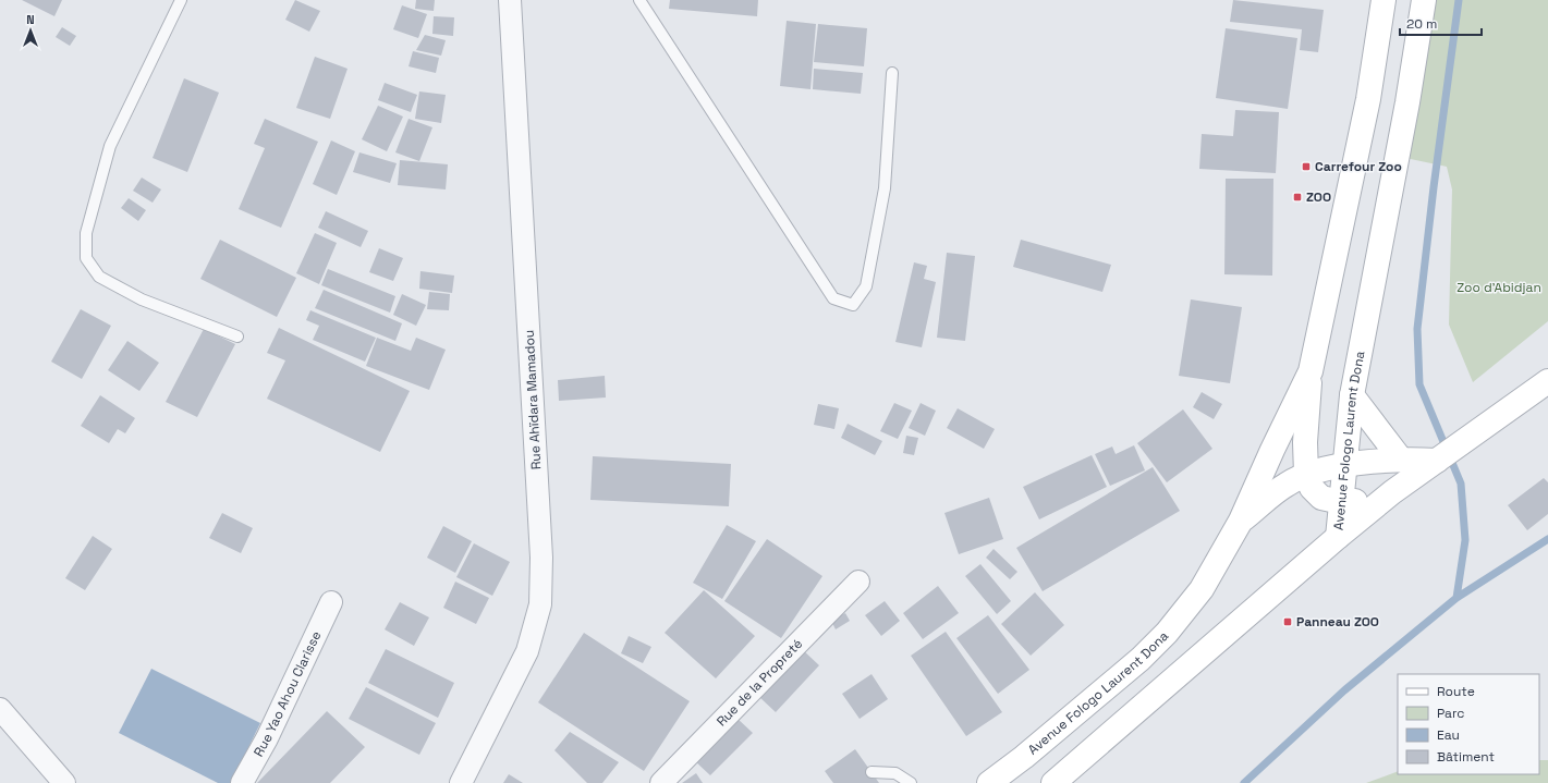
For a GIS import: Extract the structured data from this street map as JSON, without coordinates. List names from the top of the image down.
{
  "streets": {
    "main road": ["Avenue Fologo Laurent Dona"],
    "street": ["Rue Ahïdara Mamadou", "Rue de la Propreté", "Rue Yao Ahou Clarisse"]
  },
  "parks": ["Zoo d'Abidjan"],
  "places": {
    "transit": ["Carrefour Zoo", "ZOO", "Panneau ZOO"]
  },
  "legend": [
    "Route",
    "Parc",
    "Eau",
    "Bâtiment"
  ],
  "scale_bar": "20 m",
  "north": "top"
}
